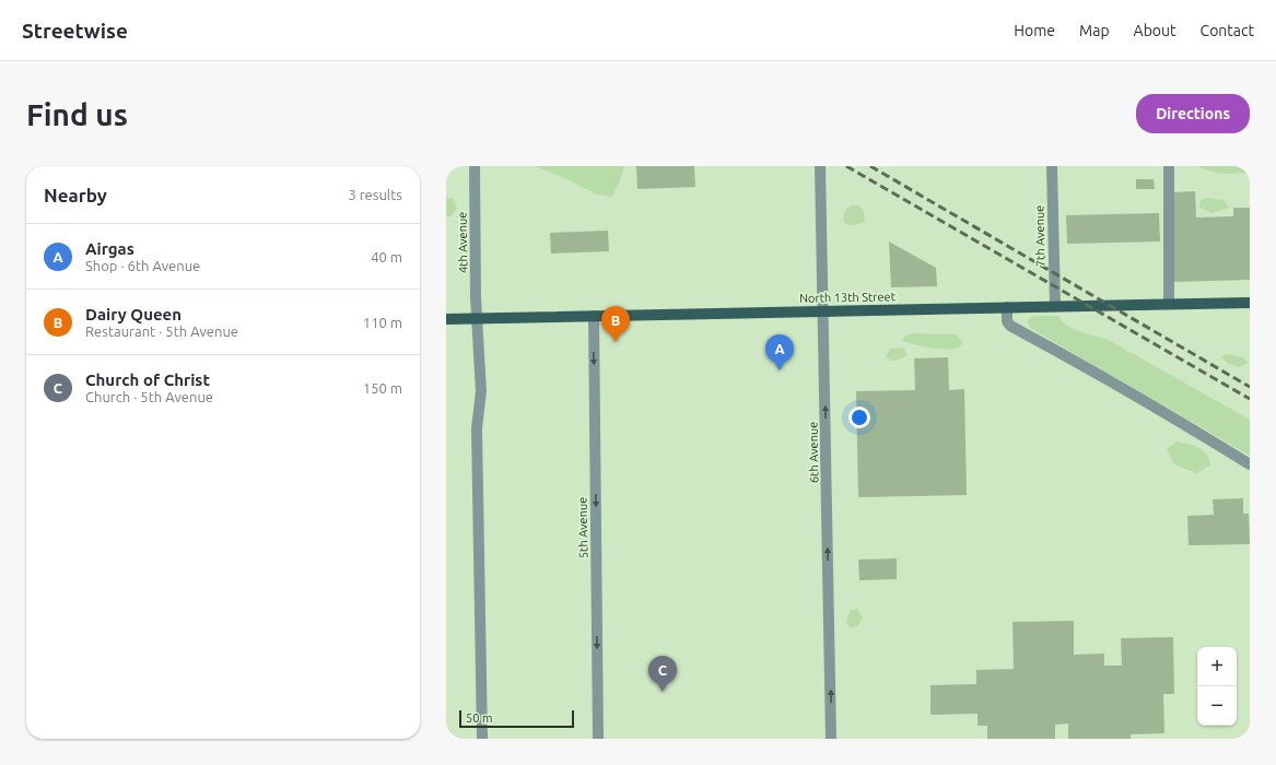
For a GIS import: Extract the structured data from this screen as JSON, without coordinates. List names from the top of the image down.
{
  "streets": {
    "main road": ["North 13th Street"],
    "street": [
      "7th Avenue",
      "4th Avenue",
      "6th Avenue",
      "5th Avenue"
    ]
  },
  "crossings": [
    ["7th Avenue", "North 13th Street"],
    ["4th Avenue", "North 13th Street"],
    ["North 13th Street", "6th Avenue"],
    ["North 13th Street", "5th Avenue"]
  ],
  "one_way": ["6th Avenue", "5th Avenue"],
  "scale_bar": "50 m",
  "page": {
    "header": "Streetwise",
    "nav": [
      "Home",
      "Map",
      "About",
      "Contact"
    ],
    "buttons": "Directions",
    "title": "Find us",
    "heading": ["Nearby", "3 results"],
    "list": [
      {
        "mark": "A",
        "name": "Airgas",
        "note": "Shop · 6th Avenue",
        "value": "40 m"
      },
      {
        "mark": "B",
        "name": "Dairy Queen",
        "note": "Restaurant · 5th Avenue",
        "value": "110 m"
      },
      {
        "mark": "C",
        "name": "Church of Christ",
        "note": "Church · 5th Avenue",
        "value": "150 m"
      }
    ],
    "pins": ["B", "A", "C"],
    "map_buttons": ["+", "−"],
    "scale": "50 m"
  }
}
